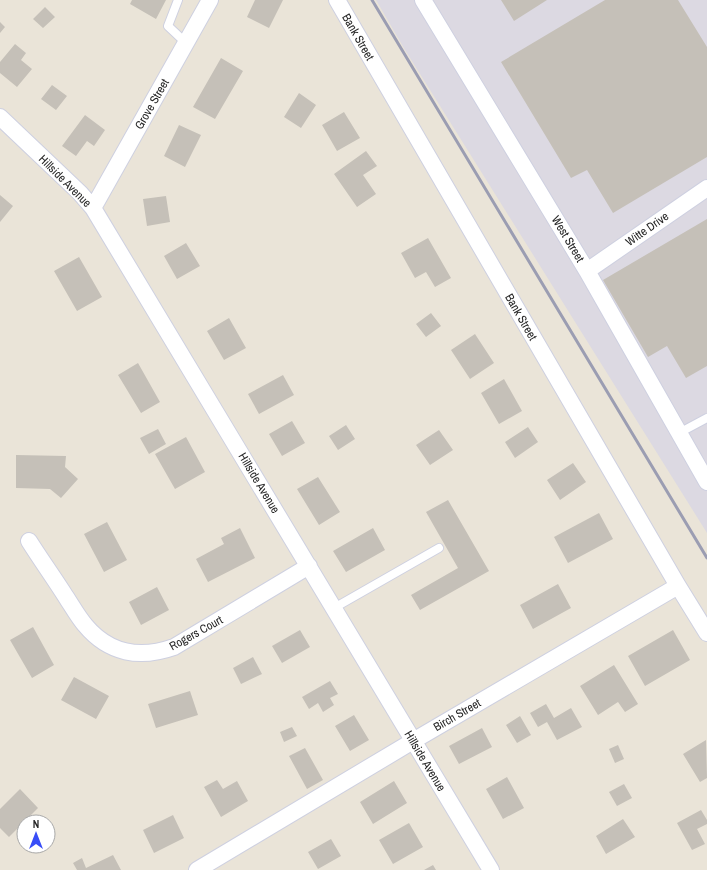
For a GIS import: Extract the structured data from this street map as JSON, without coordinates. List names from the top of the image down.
{
  "streets": {
    "street": [
      "Bank Street",
      "Grove Street",
      "Hillside Avenue",
      "Witte Drive",
      "West Street",
      "Rogers Court",
      "Birch Street"
    ]
  },
  "crossings": [
    ["Bank Street", "Birch Street"],
    ["Grove Street", "Hillside Avenue"],
    ["Hillside Avenue", "Rogers Court"],
    ["Hillside Avenue", "Birch Street"],
    ["Witte Drive", "West Street"]
  ],
  "north": "top"
}
